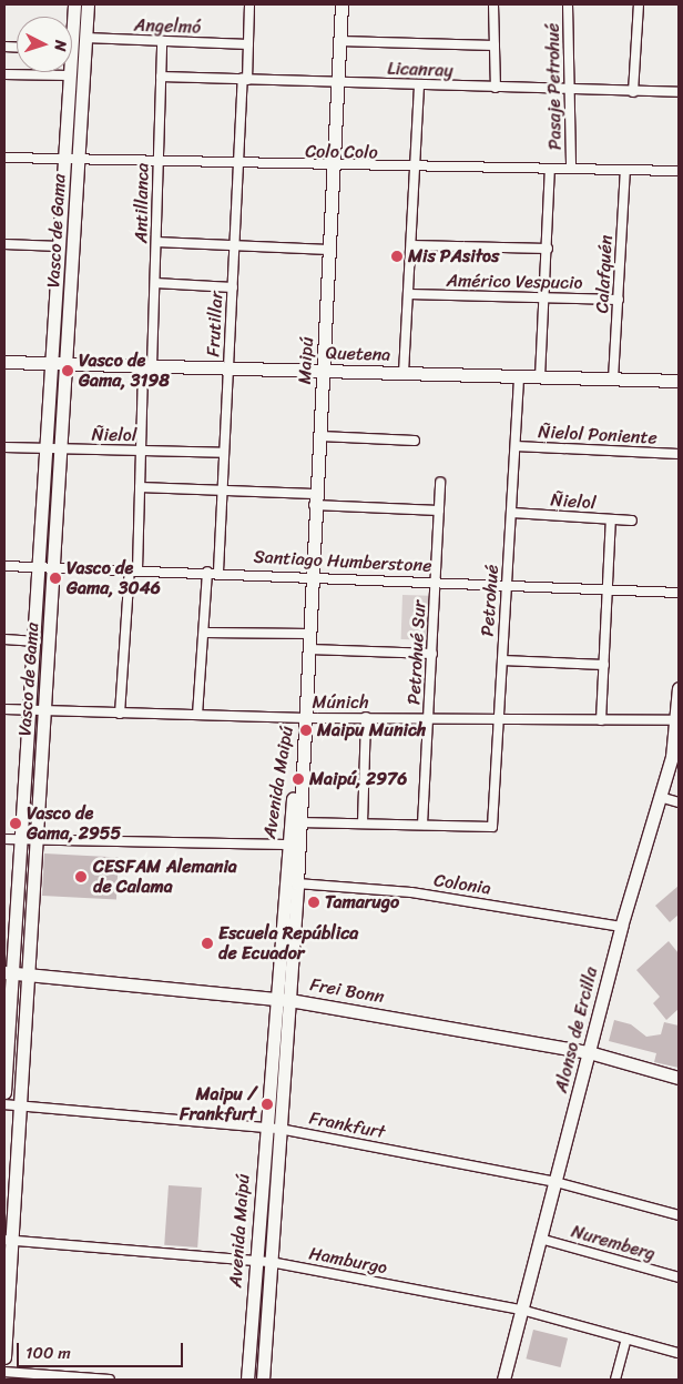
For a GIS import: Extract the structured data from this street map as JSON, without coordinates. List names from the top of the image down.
{
  "streets": {
    "street": [
      "Angelmó",
      "Licanray",
      "Pasaje Petrohué",
      "Colo Colo",
      "Antillanca",
      "Vasco de Gama",
      "Calafquén",
      "Américo Vespucio",
      "Frutillar",
      "Quetena",
      "Maipú",
      "Ñielol",
      "Ñielol Poniente",
      "Santiago Humberstone",
      "Petrohué",
      "Petrohué Sur",
      "Múnich",
      "Avenida Maipú",
      "Colonia",
      "Frei Bonn",
      "Alonso de Ercilla",
      "Frankfurt",
      "Nuremberg",
      "Hamburgo"
    ]
  },
  "crossings": [
    ["Angelmó", "Antillanca"],
    ["Angelmó", "Vasco de Gama"],
    ["Angelmó", "Frutillar"],
    ["Licanray", "Pasaje Petrohué"],
    ["Licanray", "Antillanca"],
    ["Licanray", "Frutillar"],
    ["Licanray", "Maipú"],
    ["Pasaje Petrohué", "Colo Colo"],
    ["Colo Colo", "Antillanca"],
    ["Colo Colo", "Vasco de Gama"],
    ["Colo Colo", "Calafquén"],
    ["Colo Colo", "Frutillar"],
    ["Colo Colo", "Maipú"],
    ["Antillanca", "Quetena"],
    ["Antillanca", "Ñielol"],
    ["Antillanca", "Santiago Humberstone"],
    ["Antillanca", "Múnich"],
    ["Vasco de Gama", "Quetena"],
    ["Vasco de Gama", "Ñielol"],
    ["Vasco de Gama", "Santiago Humberstone"],
    ["Vasco de Gama", "Múnich"],
    ["Vasco de Gama", "Frei Bonn"],
    ["Vasco de Gama", "Frankfurt"],
    ["Vasco de Gama", "Hamburgo"],
    ["Calafquén", "Américo Vespucio"],
    ["Calafquén", "Quetena"],
    ["Frutillar", "Quetena"],
    ["Frutillar", "Ñielol"],
    ["Frutillar", "Santiago Humberstone"],
    ["Quetena", "Maipú"],
    ["Quetena", "Petrohué"],
    ["Maipú", "Santiago Humberstone"],
    ["Maipú", "Múnich"],
    ["Maipú", "Avenida Maipú"],
    ["Ñielol", "Petrohué"],
    ["Ñielol Poniente", "Petrohué"],
    ["Santiago Humberstone", "Petrohué"],
    ["Santiago Humberstone", "Petrohué Sur"],
    ["Petrohué", "Petrohué Sur"],
    ["Petrohué", "Múnich"],
    ["Petrohué Sur", "Múnich"],
    ["Múnich", "Avenida Maipú"],
    ["Múnich", "Alonso de Ercilla"],
    ["Avenida Maipú", "Colonia"],
    ["Avenida Maipú", "Frei Bonn"],
    ["Avenida Maipú", "Frankfurt"],
    ["Avenida Maipú", "Hamburgo"],
    ["Colonia", "Alonso de Ercilla"],
    ["Frei Bonn", "Alonso de Ercilla"],
    ["Alonso de Ercilla", "Frankfurt"],
    ["Alonso de Ercilla", "Nuremberg"],
    ["Alonso de Ercilla", "Hamburgo"]
  ],
  "places": [
    "Mis PAsitos",
    "Vasco de Gama, 3198",
    "Vasco de Gama, 3046",
    "Maipu Munich",
    "Maipú, 2976",
    "Vasco de Gama, 2955",
    "CESFAM Alemania de Calama",
    "Tamarugo",
    "Escuela República de Ecuador",
    "Maipu / Frankfurt"
  ],
  "scale_bar": "100 m",
  "north": "right"
}
